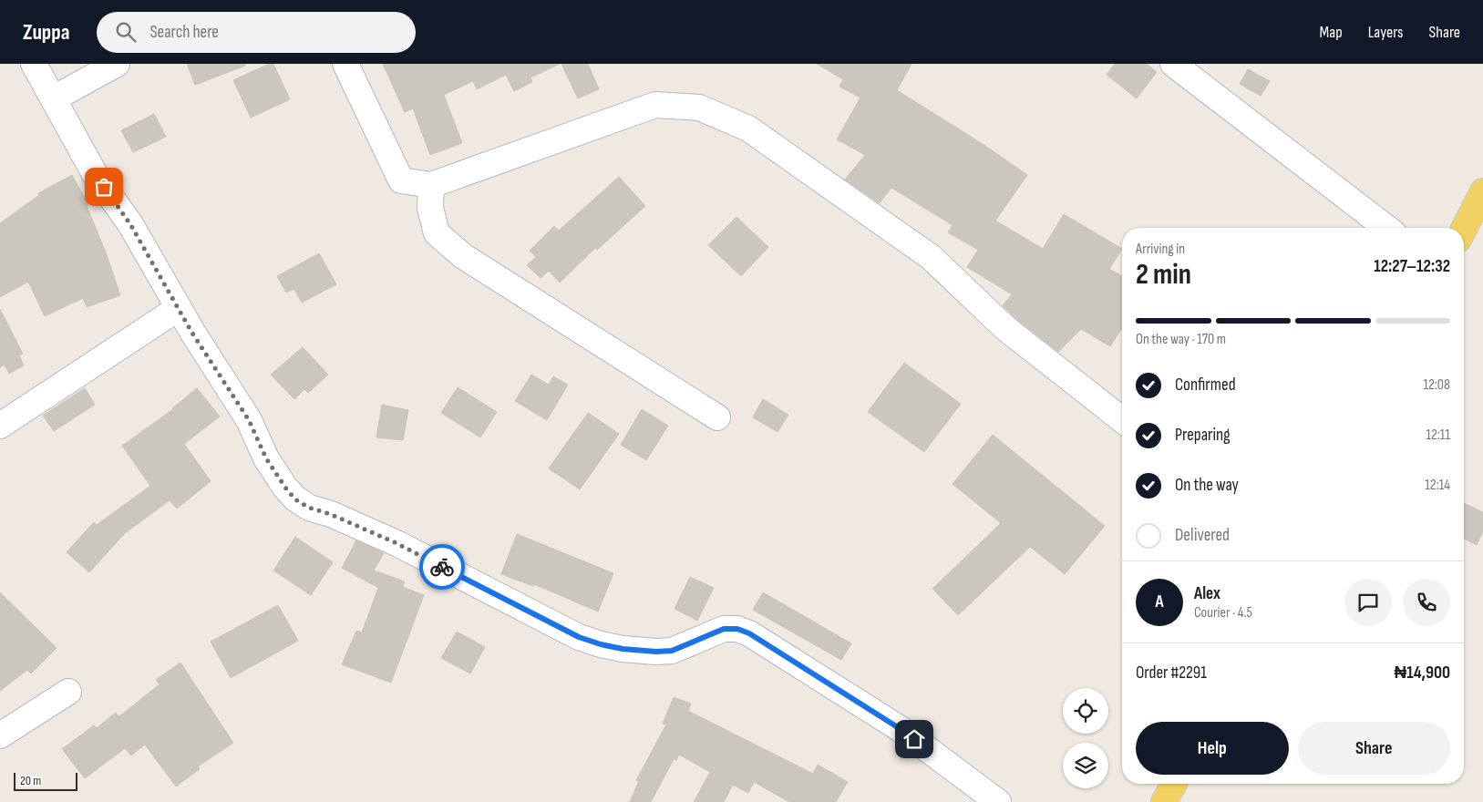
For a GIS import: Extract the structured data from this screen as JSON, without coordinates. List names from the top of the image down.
{
  "scale_bar": "20 m",
  "page": {
    "header": "Zuppa",
    "search": "Search here",
    "nav": ["Map", "Layers", "Share"],
    "heading": ["2 min", "Arriving in", "12:27–12:32"],
    "panel": [
      "Alex",
      "Courier · 4.5",
      "Order #2291",
      "₦14,900"
    ],
    "bar": "On the way · 170 m",
    "list": [
      ["Confirmed", "12:08"],
      ["Preparing", "12:11"],
      ["On the way", "12:14"],
      "Delivered"
    ],
    "round": "A",
    "buttons": ["Help", "Share"],
    "scale": "20 m"
  }
}
